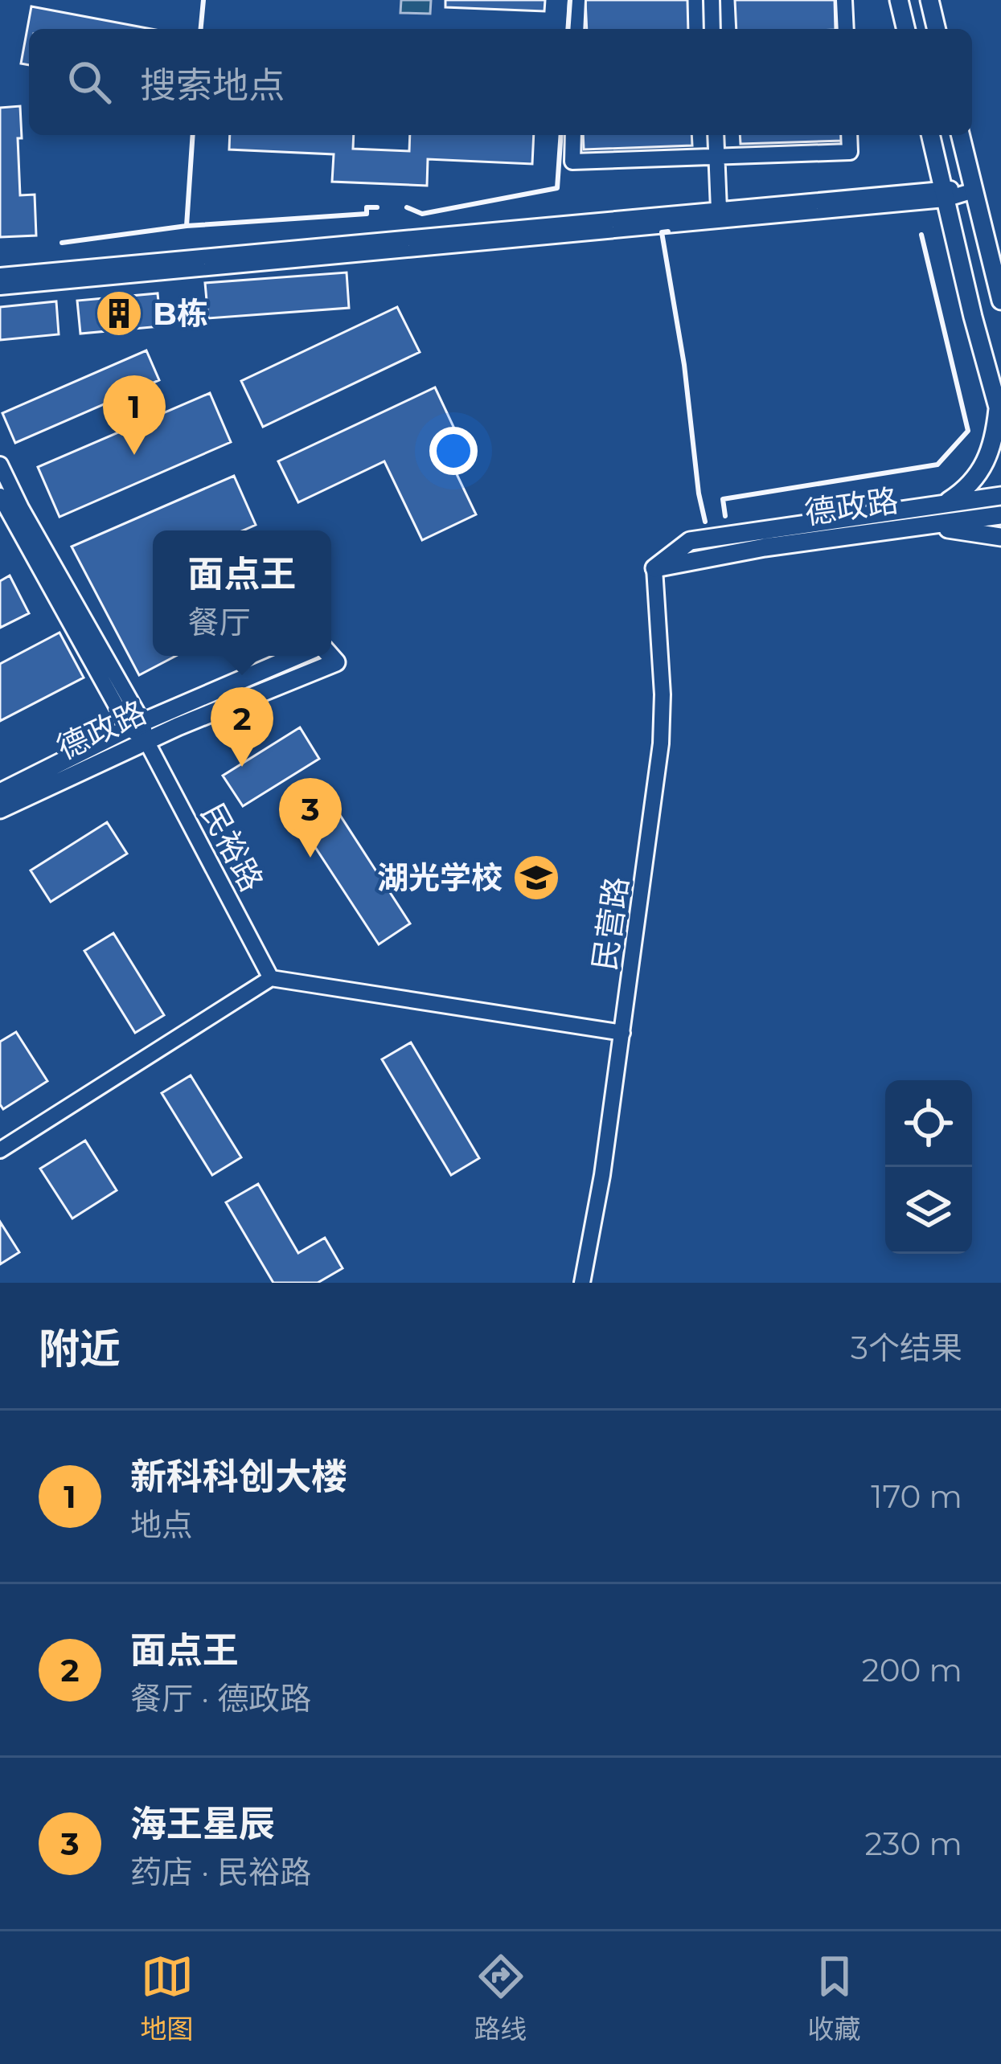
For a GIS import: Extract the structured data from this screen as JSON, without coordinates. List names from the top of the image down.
{
  "streets": {
    "main road": ["德政路"],
    "street": ["民裕路", "民营路"]
  },
  "crossings": [
    ["德政路", "民裕路"],
    ["德政路", "民营路"]
  ],
  "places": {
    "building": ["B栋"],
    "school or university": ["湖光学校"]
  },
  "page": {
    "search": "搜索地点",
    "pins": ["1", "2", "3"],
    "popup": ["面点王", "餐厅"],
    "heading": ["附近", "3个结果"],
    "list": [
      {
        "mark": "1",
        "name": "新科科创大楼",
        "note": "地点",
        "value": "170 m"
      },
      {
        "mark": "2",
        "name": "面点王",
        "note": "餐厅 · 德政路",
        "value": "200 m"
      },
      {
        "mark": "3",
        "name": "海王星辰",
        "note": "药店 · 民裕路",
        "value": "230 m"
      }
    ],
    "nav": ["地图", "路线", "收藏"]
  }
}
